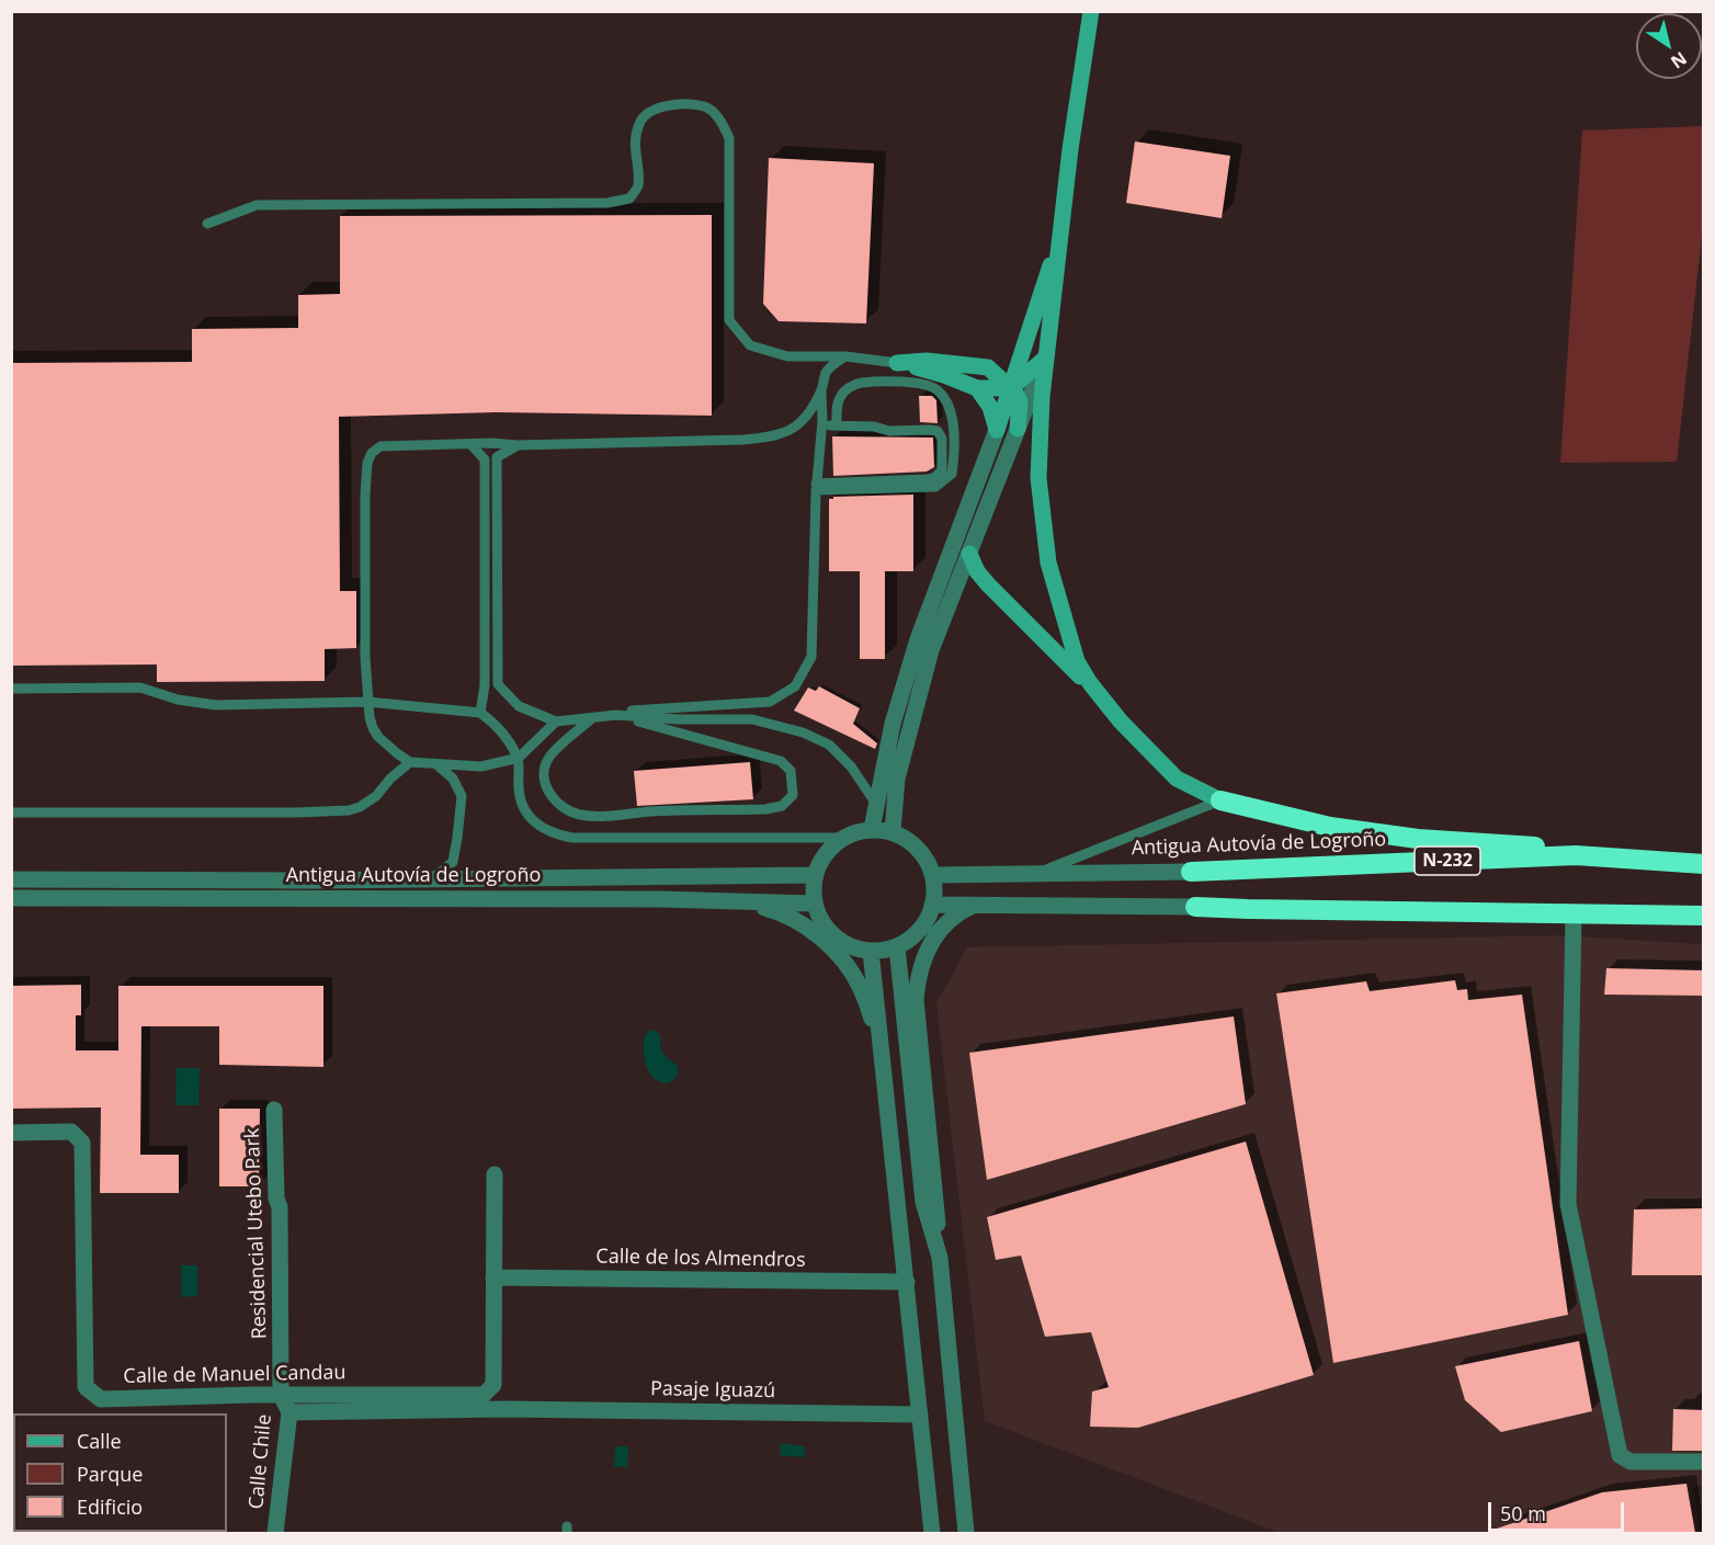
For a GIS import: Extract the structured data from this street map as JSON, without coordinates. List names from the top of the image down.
{
  "streets": {
    "highway": ["Antigua Autovía de Logroño", "N-232"],
    "street": [
      "Residencial Utebo Park",
      "Calle de los Almendros",
      "Calle de Manuel Candau",
      "Pasaje Iguazú",
      "Calle Chile"
    ]
  },
  "crossings": [
    ["Residencial Utebo Park", "Calle de Manuel Candau"],
    ["Residencial Utebo Park", "Calle Chile"],
    ["Calle de los Almendros", "Calle de Manuel Candau"],
    ["Calle de Manuel Candau", "Calle Chile"],
    ["Pasaje Iguazú", "Calle Chile"]
  ],
  "legend": ["Calle", "Parque", "Edificio"],
  "scale_bar": "50 m",
  "north": "bottom right"
}
